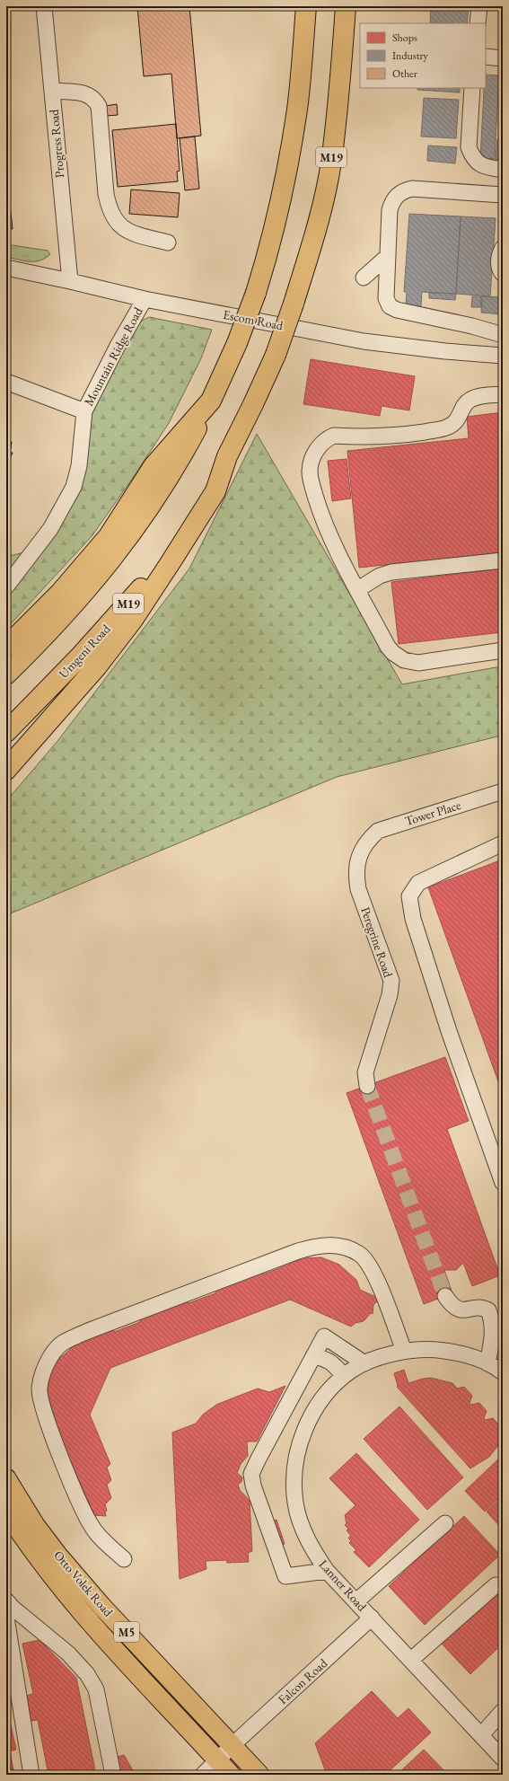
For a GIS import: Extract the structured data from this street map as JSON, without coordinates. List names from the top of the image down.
{
  "streets": {
    "highway": ["M19", "Umgeni Road"],
    "main road": ["Otto Volek Road", "M5"],
    "street": [
      "Progress Road",
      "Escom Road",
      "Mountain Ridge Road",
      "Tower Place",
      "Peregrine Road",
      "Lanner Road",
      "Falcon Road"
    ]
  },
  "crossings": [
    ["Progress Road", "Escom Road"],
    ["M19", "Umgeni Road"],
    ["Escom Road", "Mountain Ridge Road"],
    ["Tower Place", "Peregrine Road"],
    ["Otto Volek Road", "Falcon Road"],
    ["Lanner Road", "Falcon Road"]
  ],
  "legend": ["Shops", "Industry", "Other"]
}
